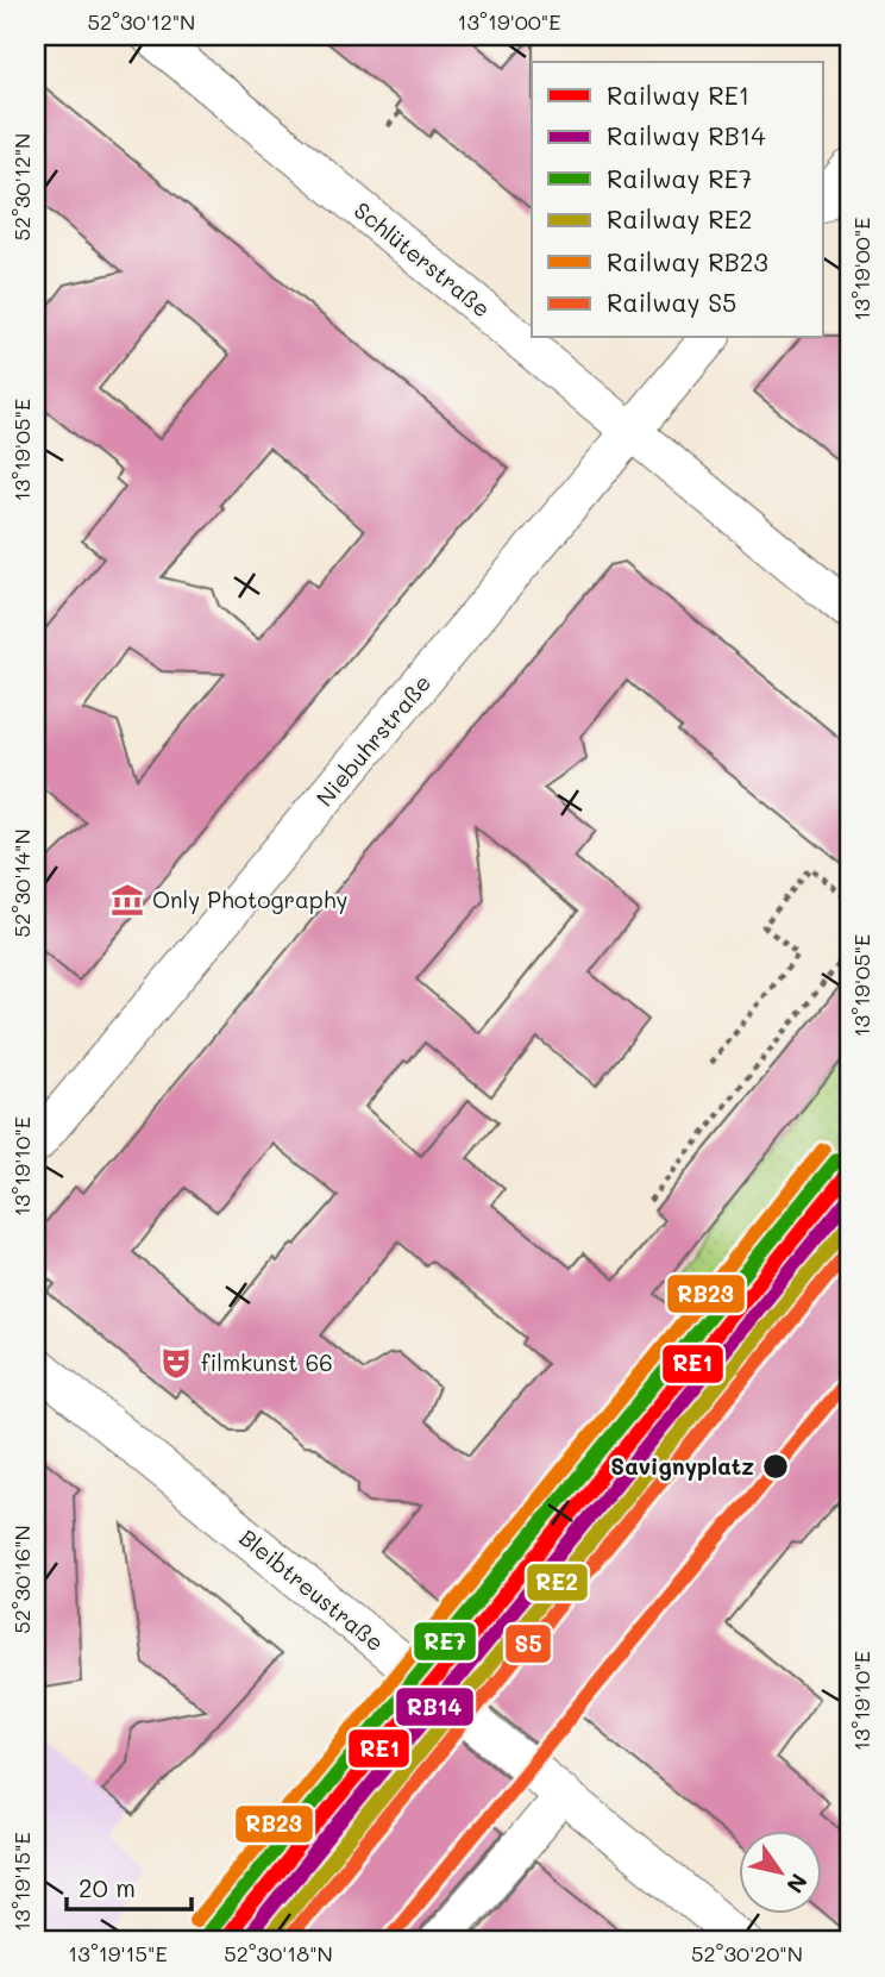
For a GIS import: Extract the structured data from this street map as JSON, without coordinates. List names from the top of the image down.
{
  "streets": {
    "street": ["Schlüterstraße", "Niebuhrstraße", "Bleibtreustraße"]
  },
  "crossings": [
    ["Schlüterstraße", "Niebuhrstraße"]
  ],
  "places": {
    "museum": ["Only Photography"],
    "theatre": ["filmkunst 66"],
    "other": ["Savignyplatz"]
  },
  "lines": [
    "rail line RB23",
    "rail line RE7",
    "rail line RE1",
    "rail line RB14",
    "rail line RE2",
    "rail line S5"
  ],
  "legend": [
    "Railway RE1",
    "Railway RB14",
    "Railway RE7",
    "Railway RE2",
    "Railway RB23",
    "Railway S5"
  ],
  "scale_bar": "20 m",
  "north": "bottom right",
  "coordinates": [
    "52°30'12\"N",
    "13°19'00\"E",
    "13°19'05\"E",
    "52°30'14\"N",
    "13°19'10\"E",
    "52°30'16\"N",
    "13°19'15\"E",
    "52°30'18\"N",
    "52°30'20\"N"
  ]
}
